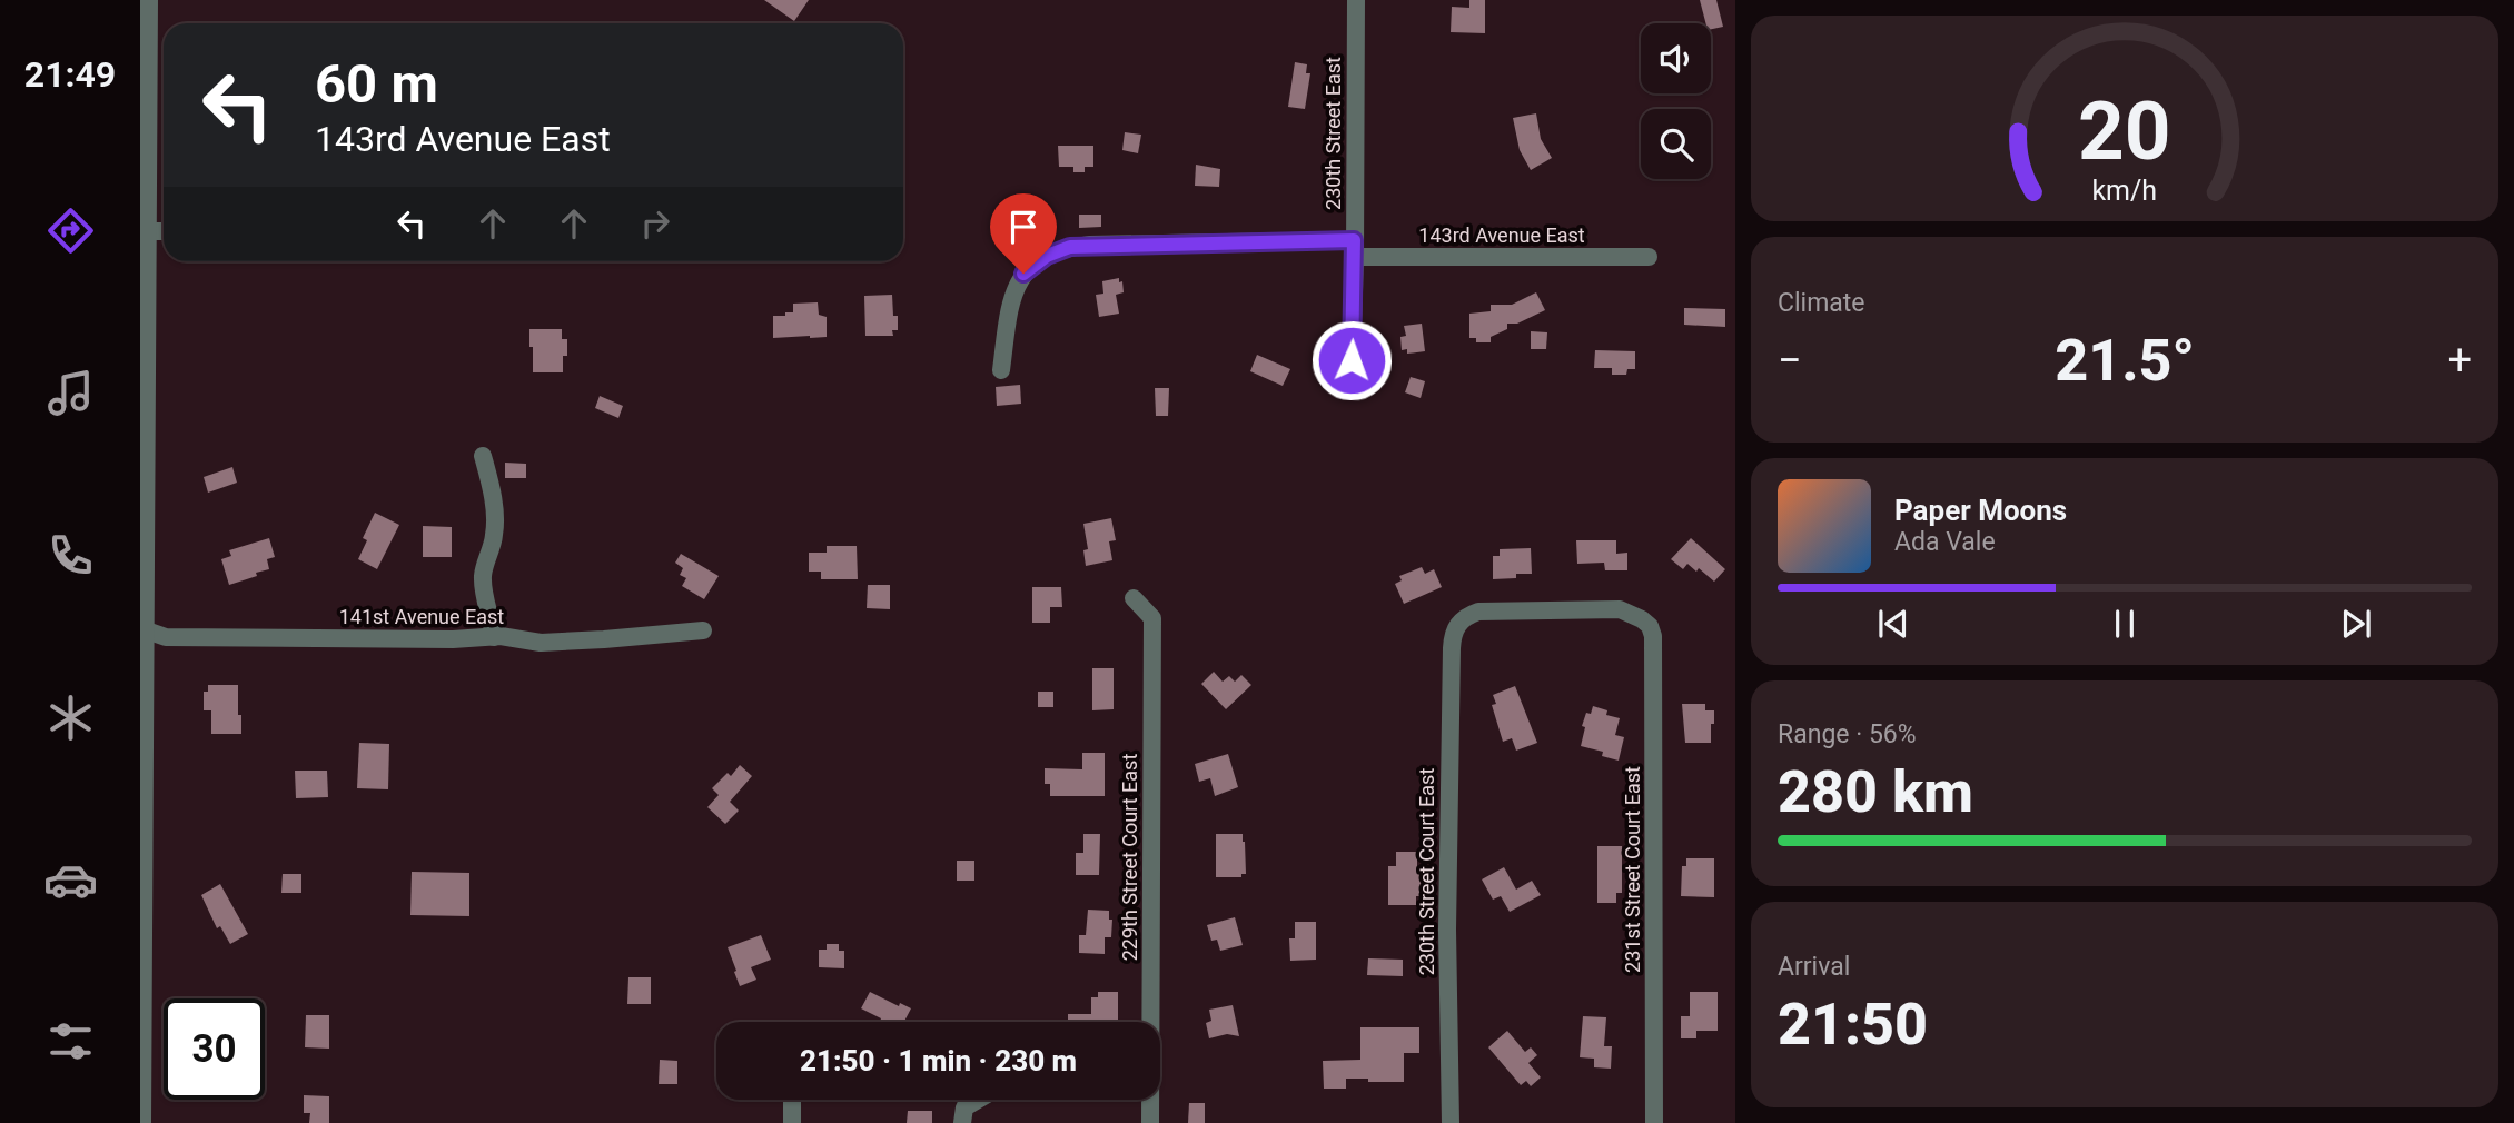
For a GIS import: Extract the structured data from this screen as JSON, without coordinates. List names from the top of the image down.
{
  "streets": {
    "street": [
      "230th Street East",
      "143rd Avenue East",
      "141st Avenue East",
      "229th Street Court East",
      "231st Street Court East",
      "230th Street Court East"
    ]
  },
  "crossings": [
    ["230th Street East", "143rd Avenue East"],
    ["231st Street Court East", "230th Street Court East"]
  ],
  "page": {
    "tabs": "21:49",
    "turn": ["60 m", "143rd Avenue East"],
    "tile": [
      "Climate",
      ["Range · 56%", "280 km"],
      ["Arrival", "21:50"]
    ],
    "heat": ["−", "21.5°", "+"],
    "song": ["Paper Moons", "Ada Vale"],
    "limit": "30",
    "trip": "21:50 · 1 min · 230 m",
    "gauge": ["20", "km/h"]
  }
}
